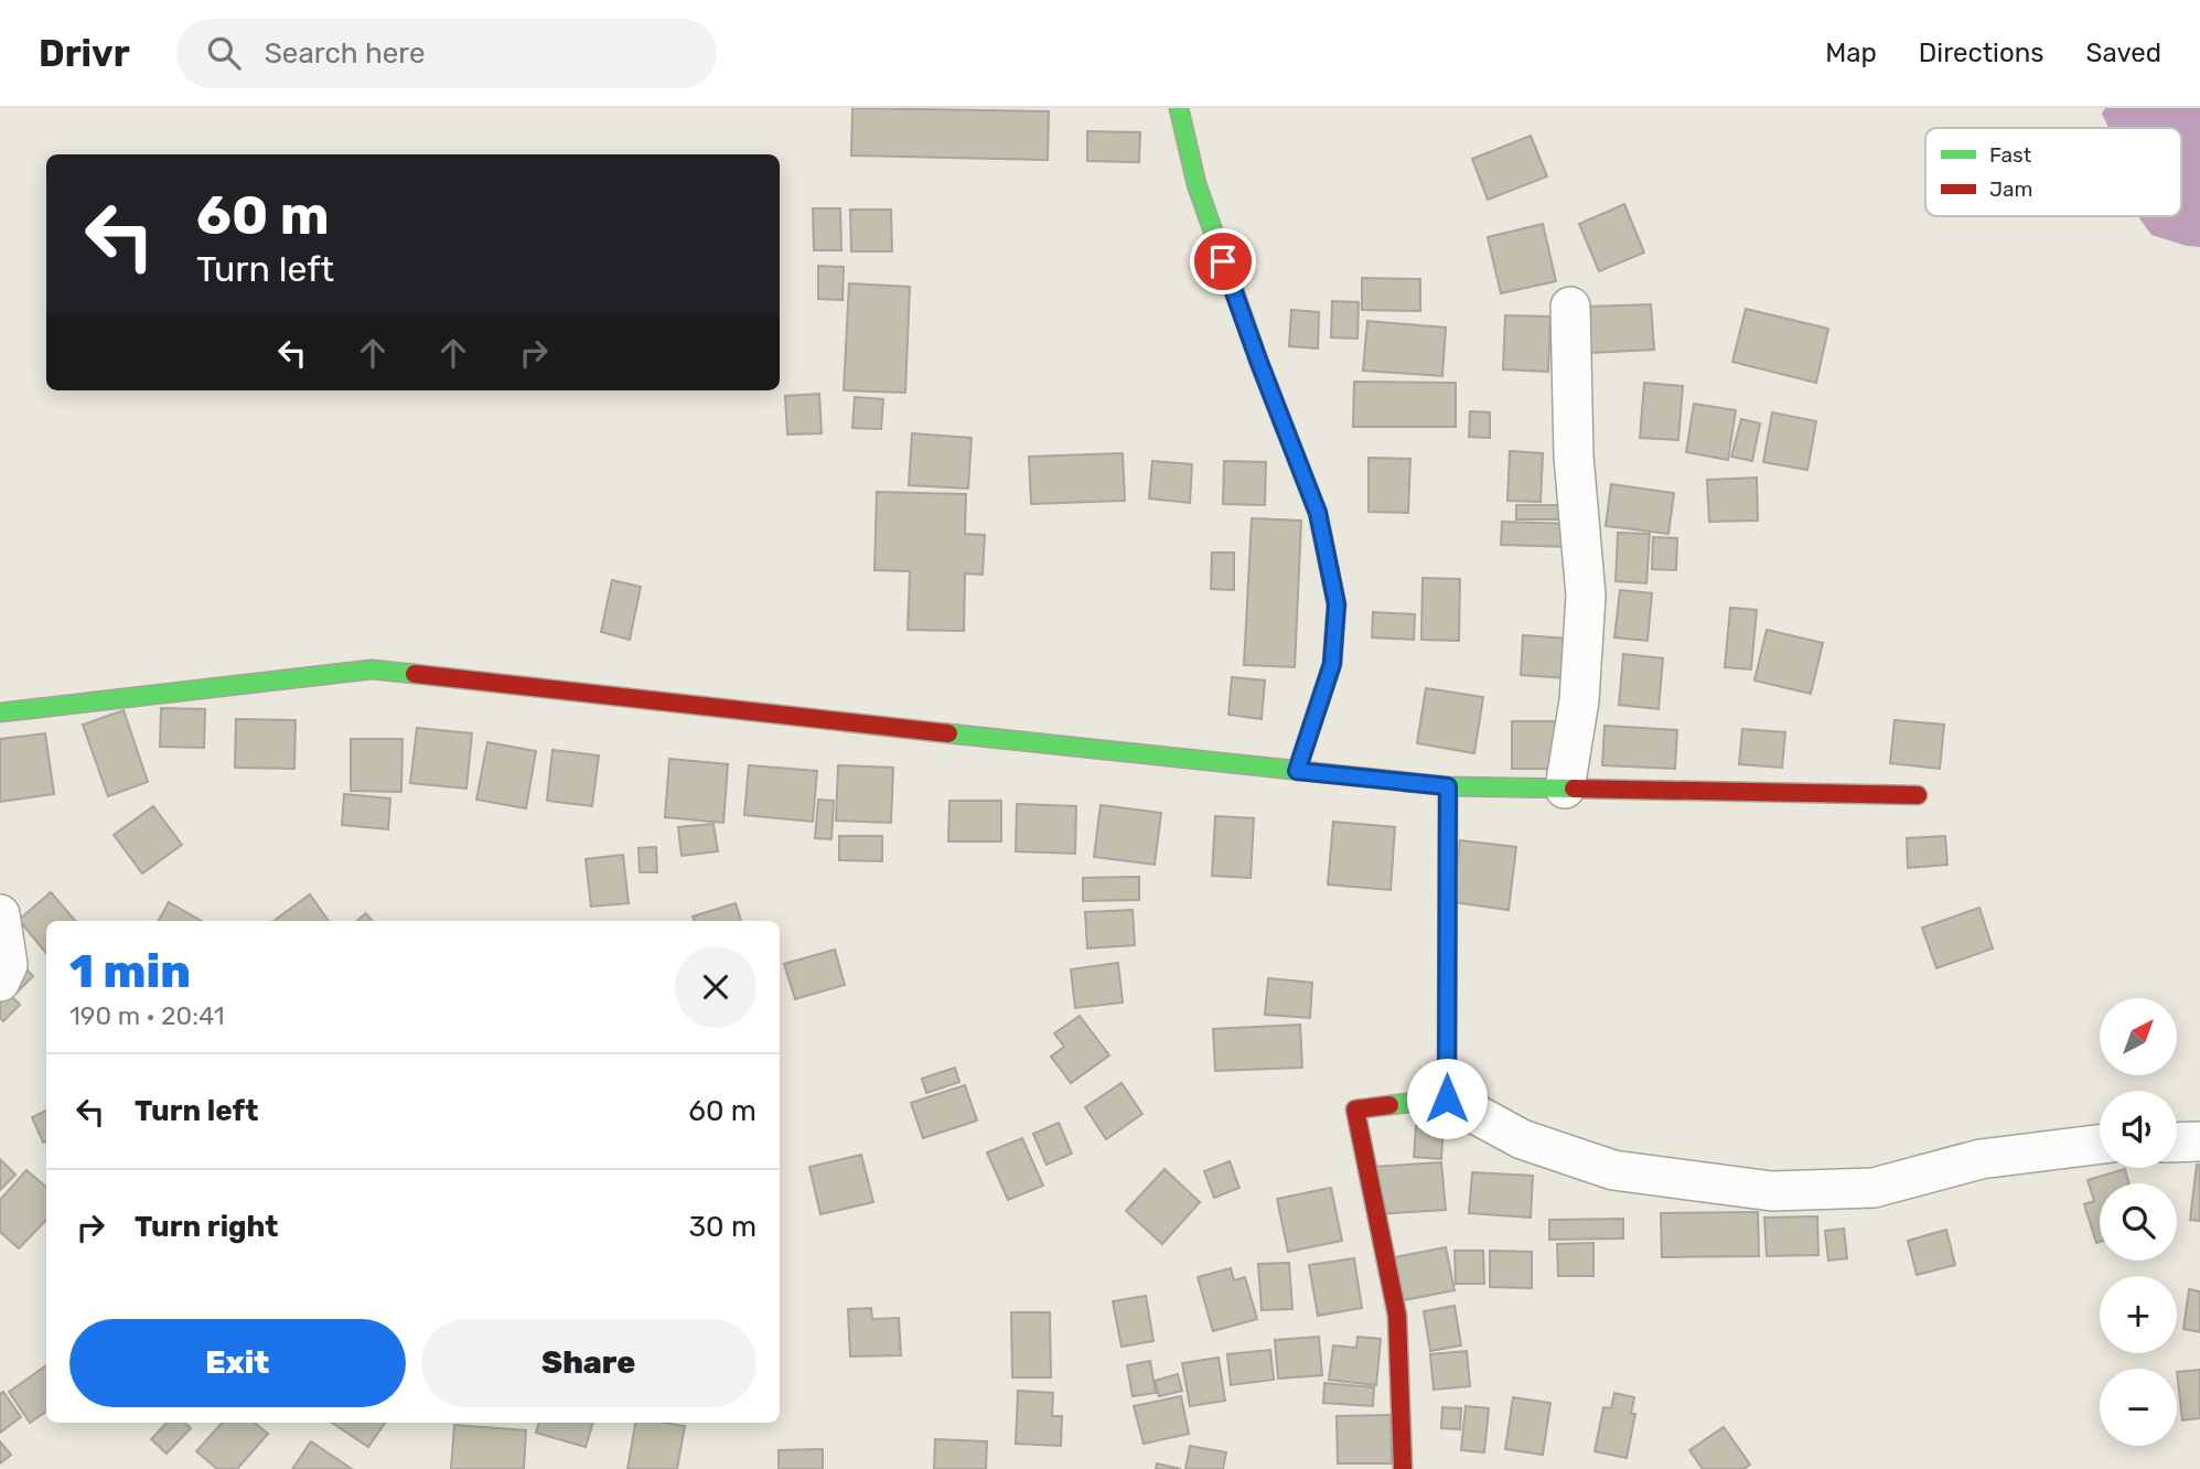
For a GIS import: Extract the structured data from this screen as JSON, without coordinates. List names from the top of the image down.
{
  "legend": ["Fast", "Jam"],
  "north": "top right",
  "page": {
    "header": "Drivr",
    "search": "Search here",
    "nav": ["Map", "Directions", "Saved"],
    "turn": ["60 m", "Turn left"],
    "heading": ["1 min", "190 m · 20:41"],
    "map_buttons": ["+", "−"],
    "list": [
      {
        "name": "Turn left",
        "value": "60 m"
      },
      {
        "name": "Turn right",
        "value": "30 m"
      }
    ],
    "buttons": ["Exit", "Share"]
  }
}
